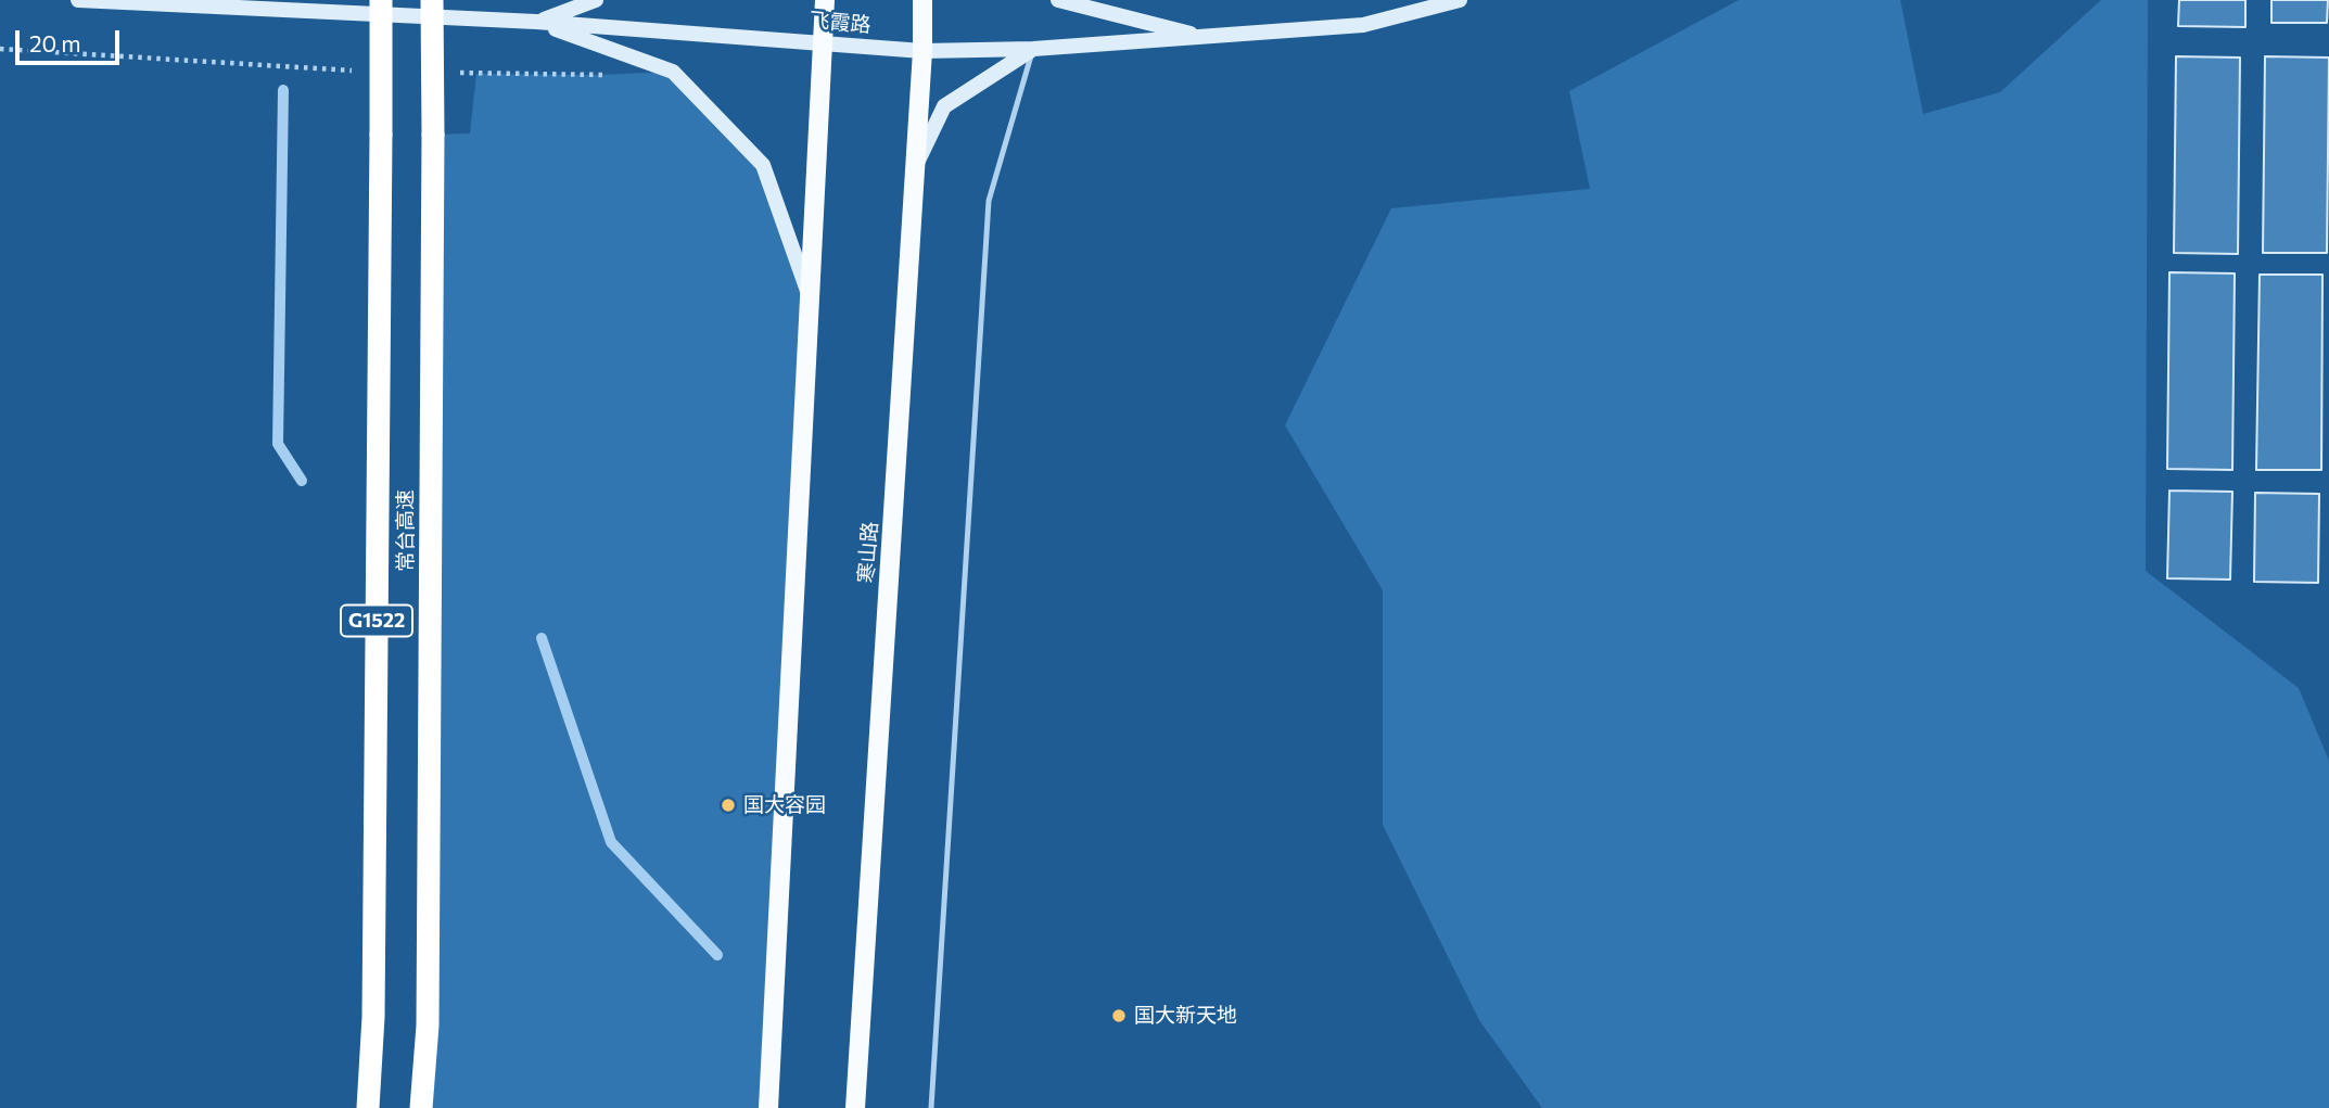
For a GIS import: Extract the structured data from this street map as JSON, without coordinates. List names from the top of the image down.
{
  "streets": {
    "highway": ["常台高速", "G1522"],
    "main road": ["飞霞路", "寒山路"]
  },
  "crossings": [
    ["飞霞路", "寒山路"]
  ],
  "places": ["国大容园", "国大新天地"],
  "scale_bar": "20 m"
}
